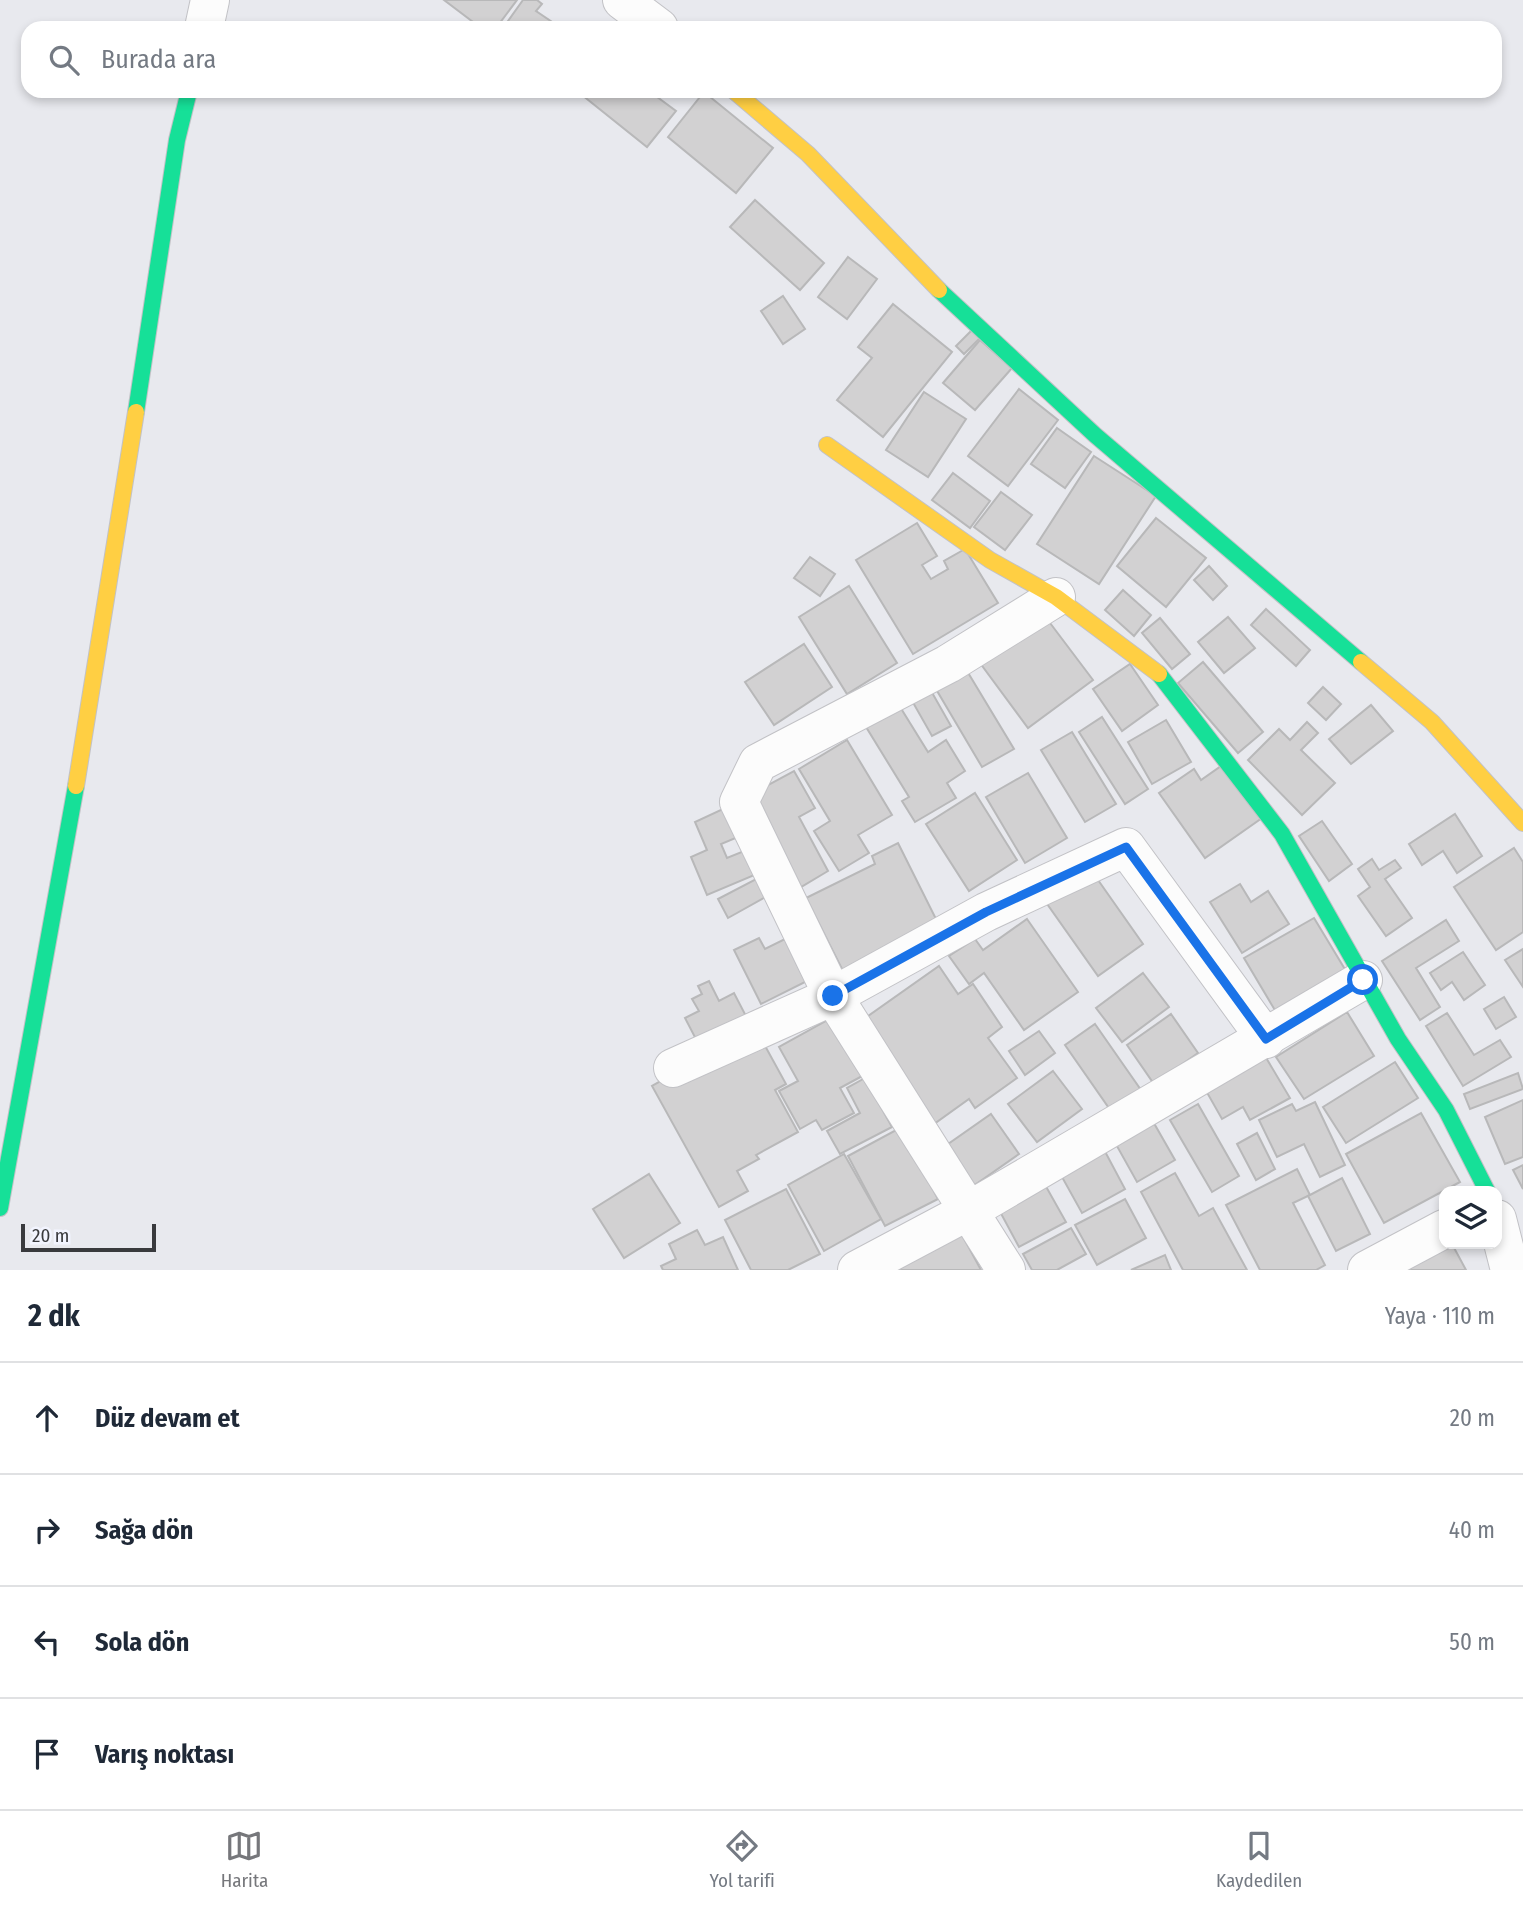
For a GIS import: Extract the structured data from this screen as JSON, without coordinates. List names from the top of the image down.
{
  "scale_bar": "20 m",
  "page": {
    "search": "Burada ara",
    "scale": "20 m",
    "heading": ["2 dk", "Yaya · 110 m"],
    "list": [
      ["Düz devam et", "20 m"],
      ["Sağa dön", "40 m"],
      ["Sola dön", "50 m"],
      "Varış noktası"
    ],
    "nav": ["Harita", "Yol tarifi", "Kaydedilen"]
  }
}
